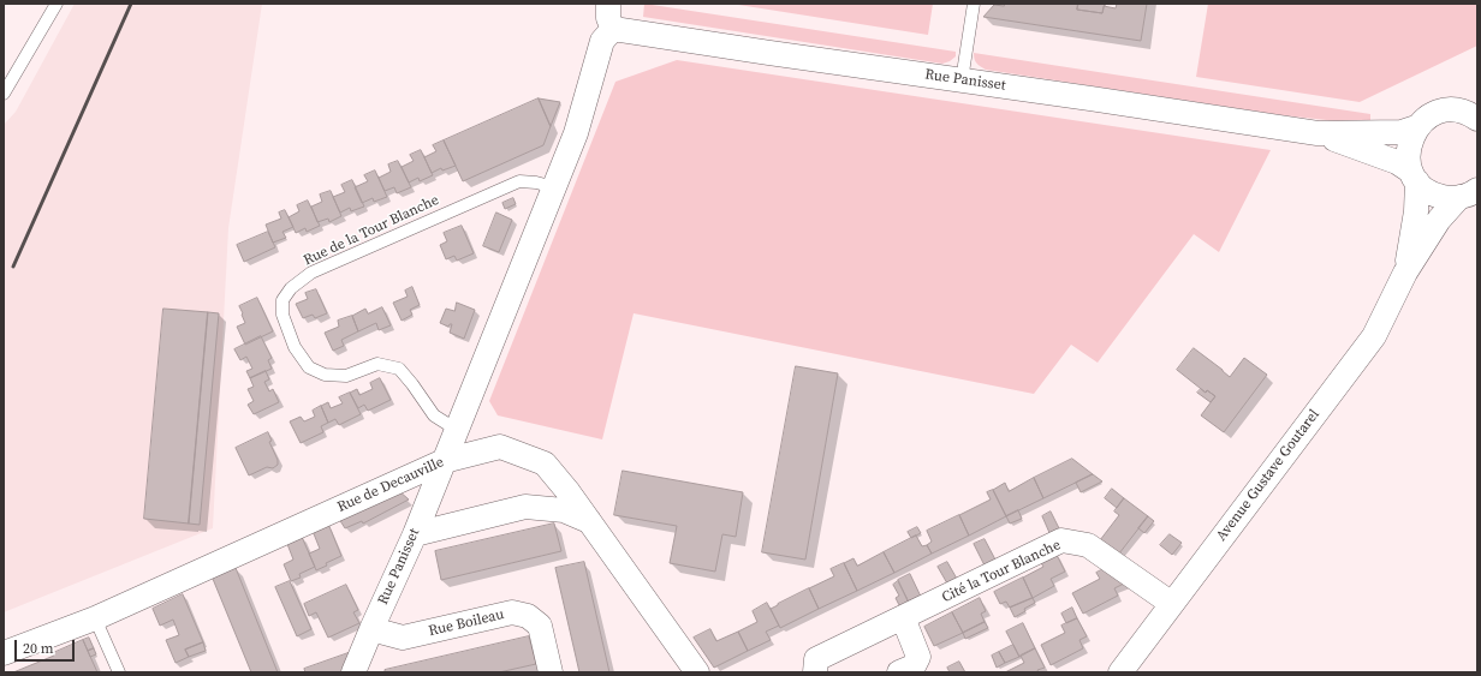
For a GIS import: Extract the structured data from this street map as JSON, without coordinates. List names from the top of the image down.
{
  "streets": {
    "street": [
      "Rue Panisset",
      "Avenue Gustave Goutarel",
      "Rue de Decauville",
      "Cité la Tour Blanche",
      "Rue Boileau"
    ],
    "lane": ["Rue de la Tour Blanche"]
  },
  "crossings": [
    ["Rue Panisset", "Rue de la Tour Blanche"],
    ["Rue Panisset", "Rue de Decauville"],
    ["Rue Panisset", "Rue Boileau"],
    ["Avenue Gustave Goutarel", "Cité la Tour Blanche"]
  ],
  "scale_bar": "20 m"
}
